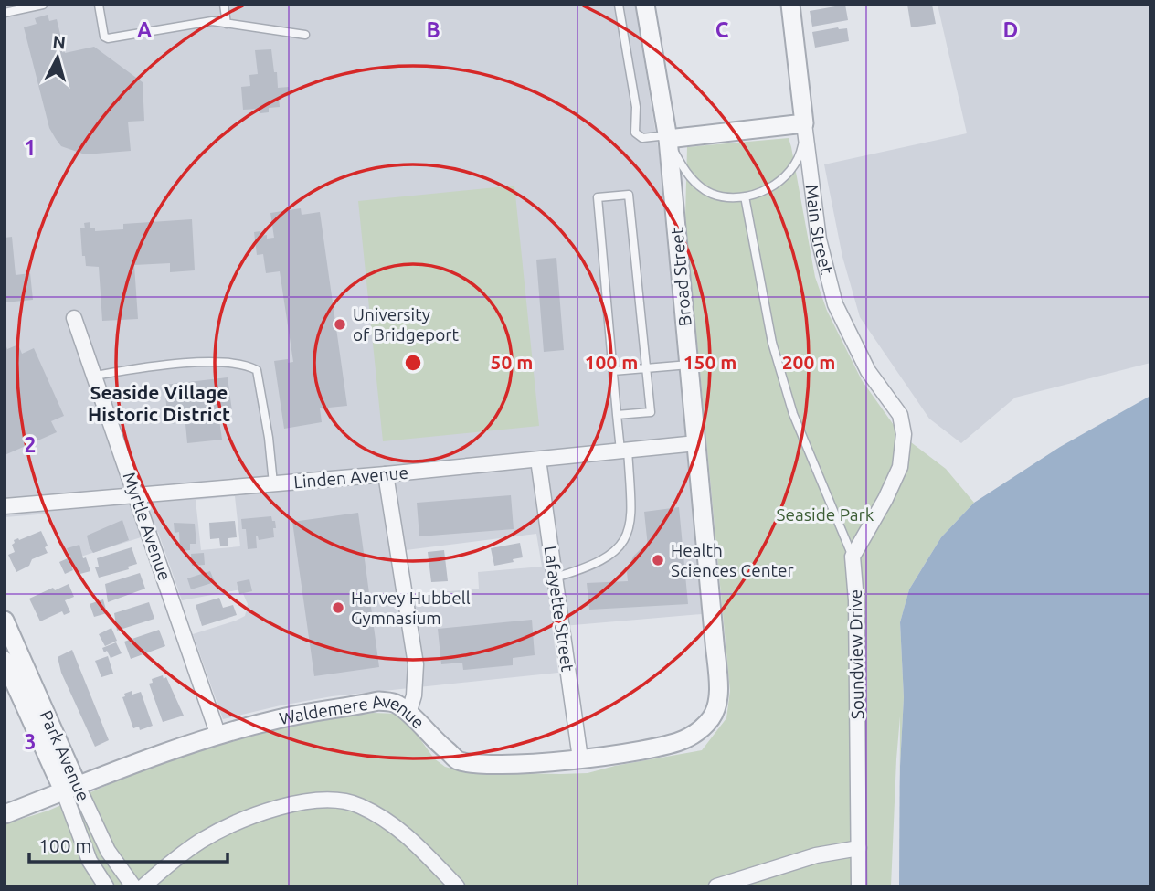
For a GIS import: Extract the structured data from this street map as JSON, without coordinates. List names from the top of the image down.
{
  "streets": {
    "street": [
      "Main Street",
      "Broad Street",
      "Linden Avenue",
      "Myrtle Avenue",
      "Lafayette Street",
      "Soundview Drive",
      "Waldemere Avenue",
      "Park Avenue"
    ]
  },
  "crossings": [
    ["Main Street", "Soundview Drive"],
    ["Broad Street", "Linden Avenue"],
    ["Broad Street", "Waldemere Avenue"],
    ["Linden Avenue", "Myrtle Avenue"],
    ["Linden Avenue", "Lafayette Street"],
    ["Myrtle Avenue", "Waldemere Avenue"],
    ["Lafayette Street", "Waldemere Avenue"],
    ["Waldemere Avenue", "Park Avenue"]
  ],
  "districts": ["Seaside Village Historic District"],
  "parks": ["Seaside Park"],
  "places": ["University of Bridgeport", "Health Sciences Center", "Harvey Hubbell Gymnasium"],
  "scale_bar": "100 m",
  "north": "top",
  "grid": {
    "columns": [
      "A",
      "B",
      "C",
      "D"
    ],
    "rows": ["1", "2", "3"]
  },
  "rings": [
    "50 m",
    "100 m",
    "150 m",
    "200 m"
  ]
}
